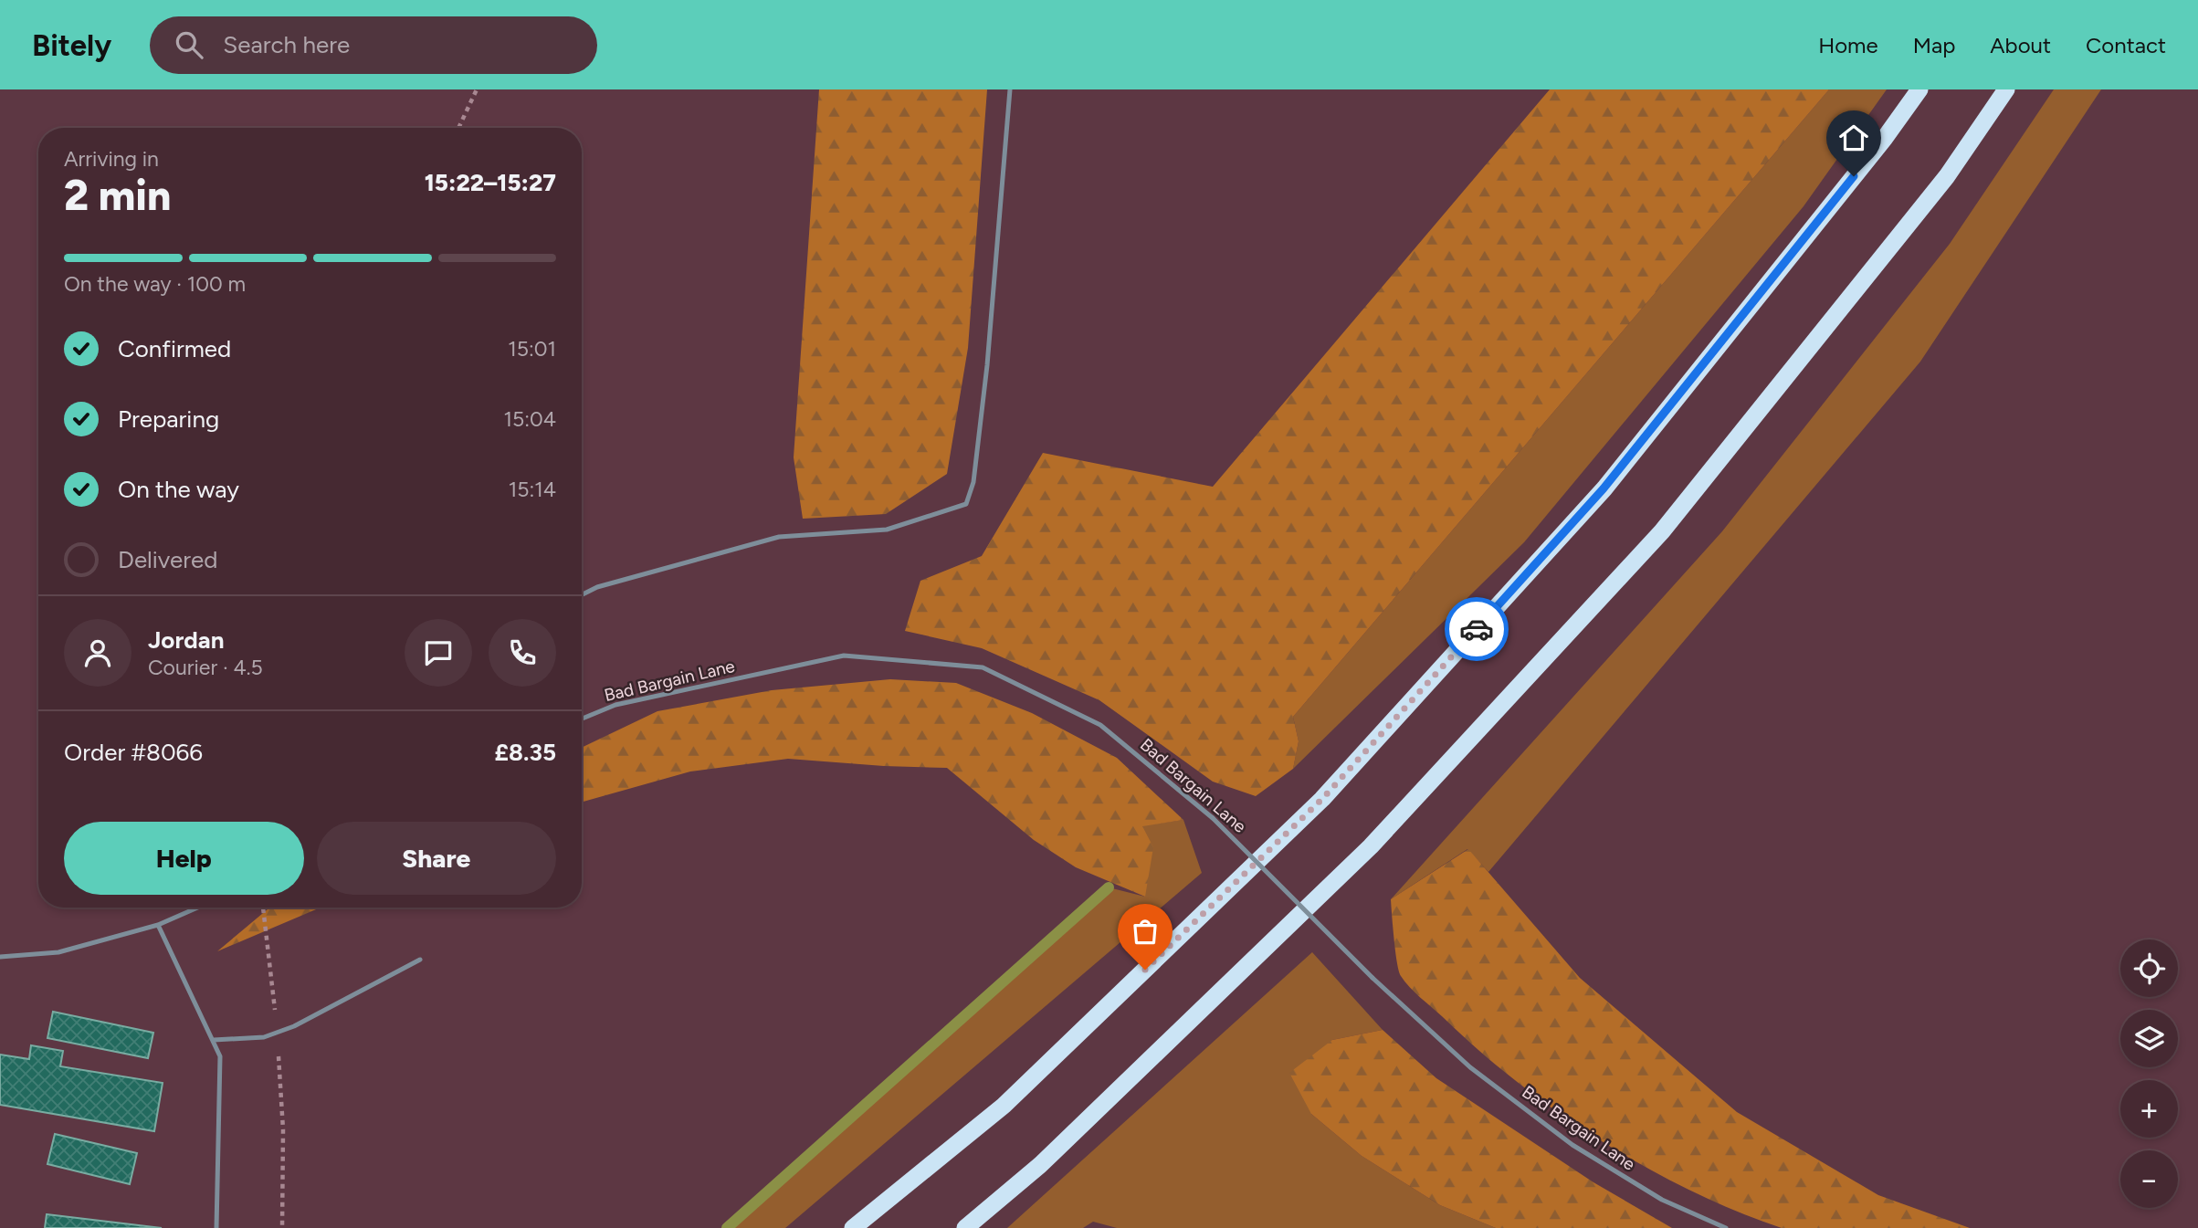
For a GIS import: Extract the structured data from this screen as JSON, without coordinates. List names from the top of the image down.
{
  "streets": {
    "lane": ["Bad Bargain Lane"]
  },
  "page": {
    "header": "Bitely",
    "search": "Search here",
    "nav": [
      "Home",
      "Map",
      "About",
      "Contact"
    ],
    "heading": ["2 min", "Arriving in", "15:22–15:27"],
    "panel": [
      "Jordan",
      "Courier · 4.5",
      "Order #8066",
      "£8.35"
    ],
    "bar": "On the way · 100 m",
    "list": [
      ["Confirmed", "15:01"],
      ["Preparing", "15:04"],
      ["On the way", "15:14"],
      "Delivered"
    ],
    "buttons": ["Help", "Share"],
    "map_buttons": ["+", "−"]
  }
}
